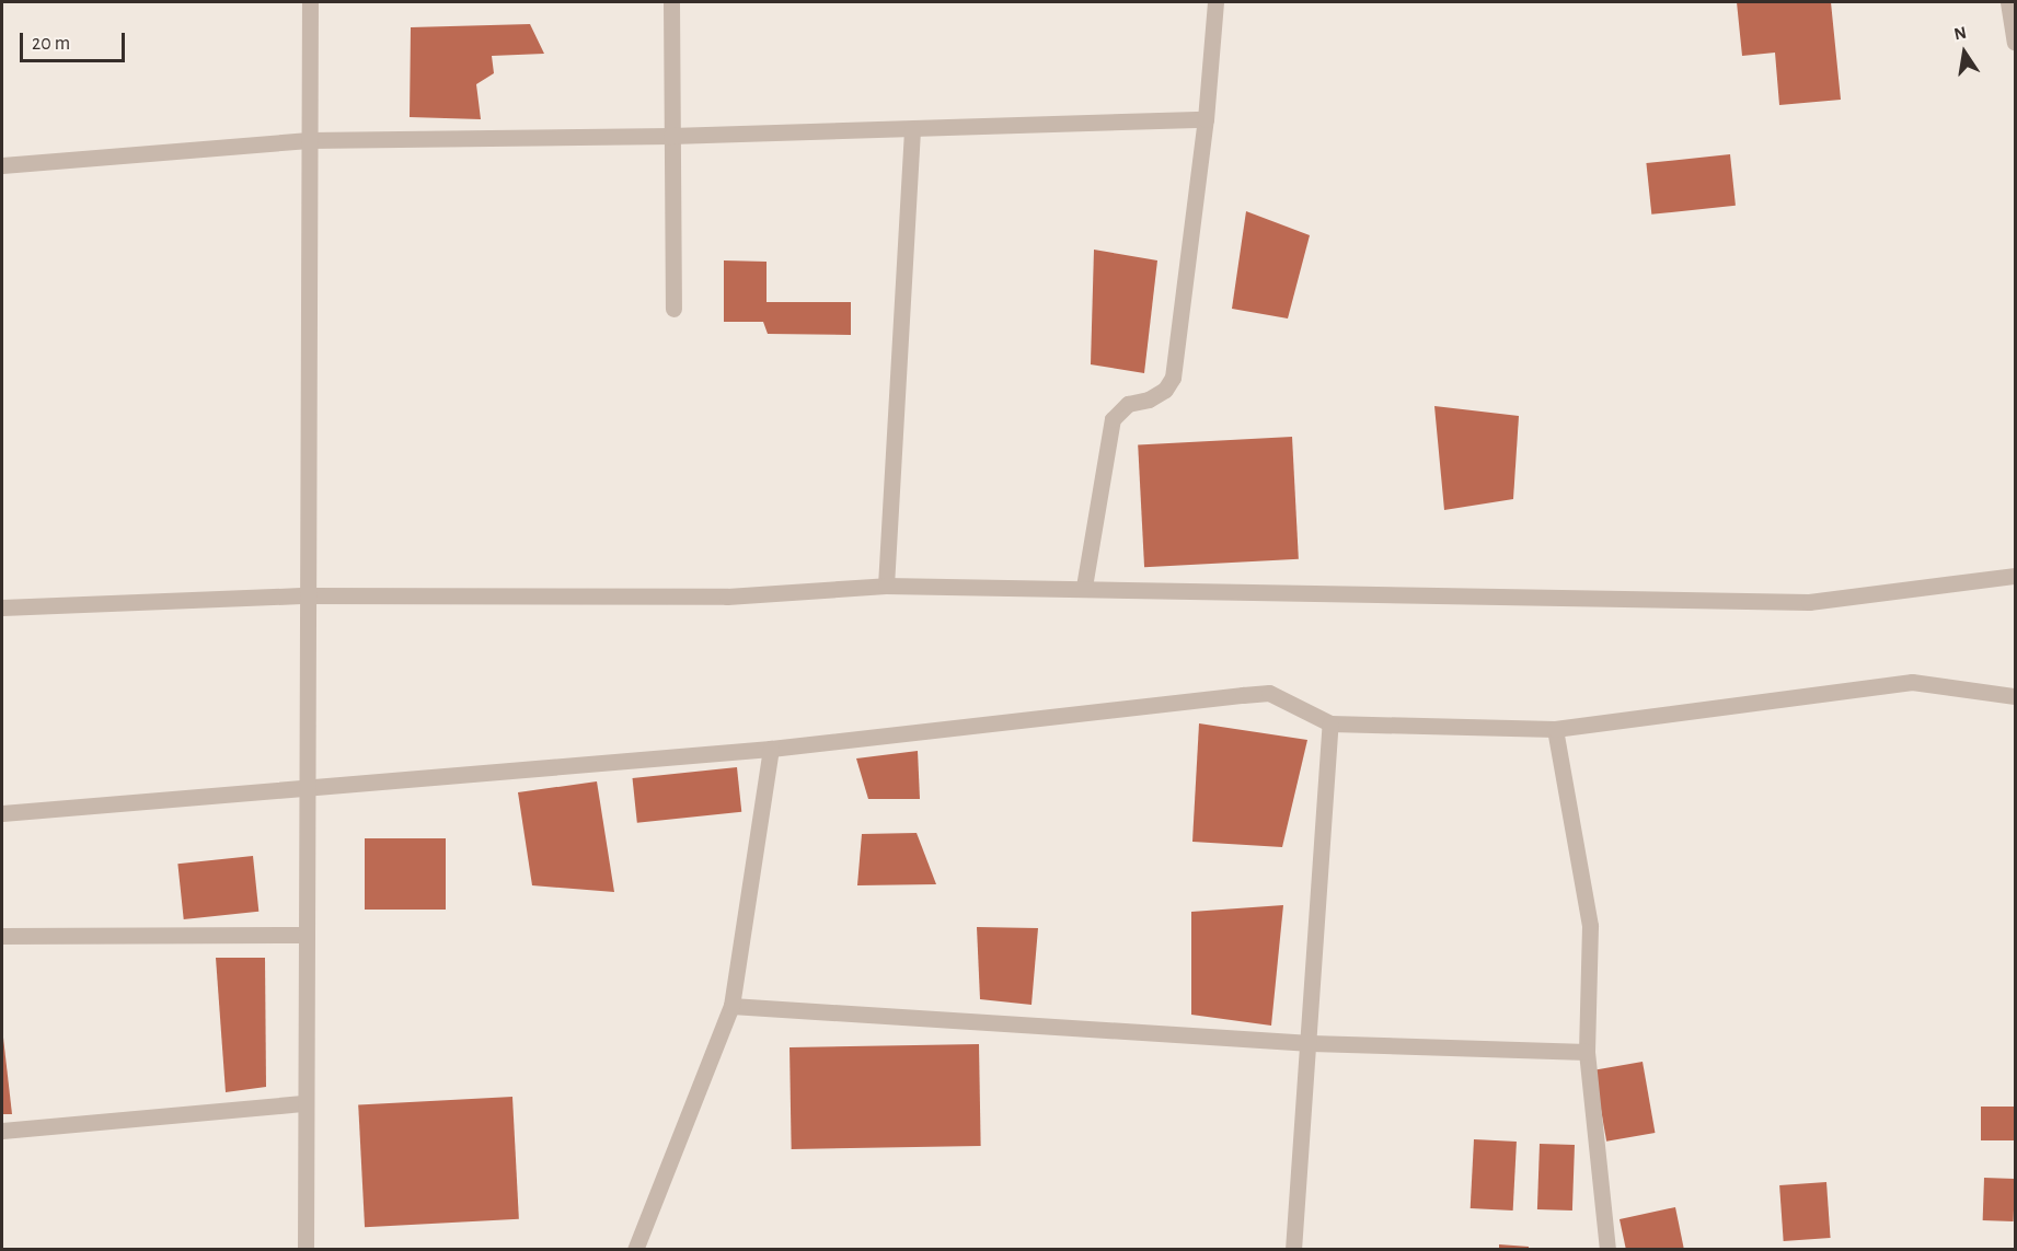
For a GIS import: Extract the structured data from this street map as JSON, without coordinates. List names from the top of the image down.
{
  "scale_bar": "20 m",
  "north": "top"
}
